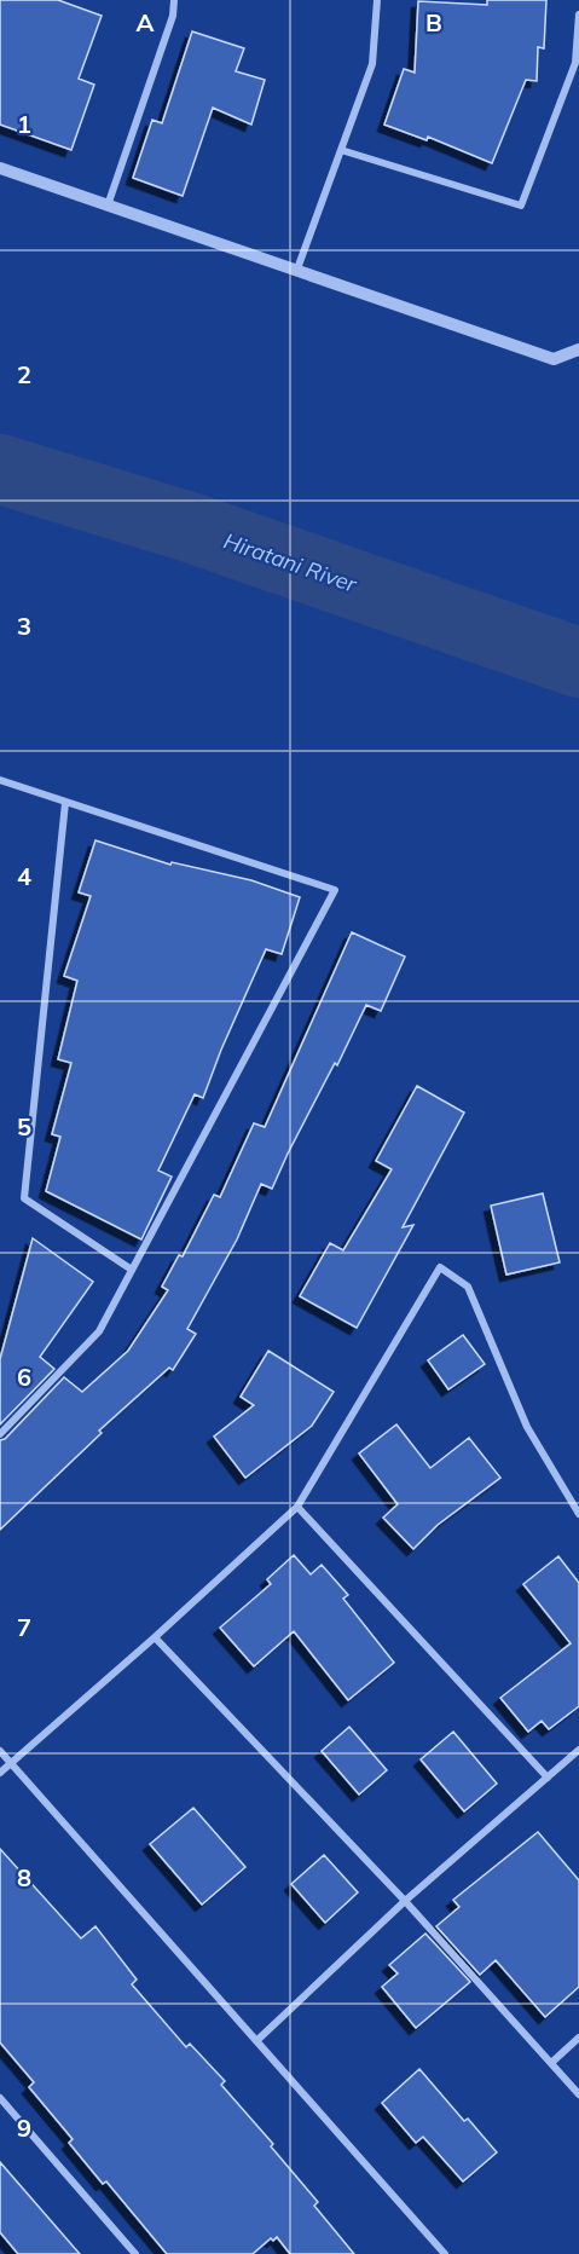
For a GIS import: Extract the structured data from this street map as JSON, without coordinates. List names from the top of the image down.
{
  "water": ["Hiratani River"],
  "grid": {
    "columns": ["A", "B"],
    "rows": [
      "1",
      "2",
      "3",
      "4",
      "5",
      "6",
      "7",
      "8",
      "9"
    ]
  }
}
